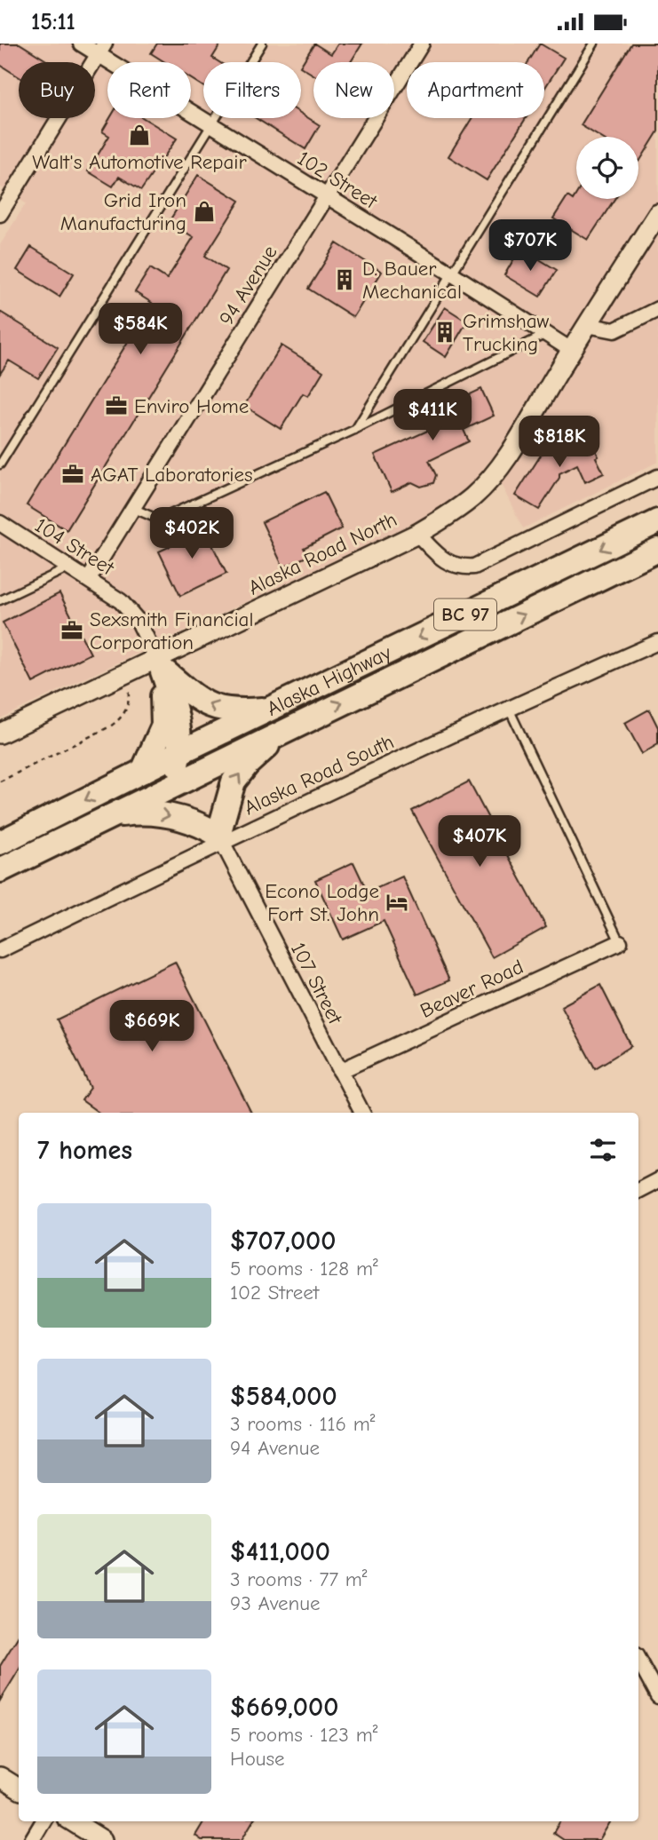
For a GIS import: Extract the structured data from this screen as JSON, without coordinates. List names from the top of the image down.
{
  "streets": {
    "highway": ["BC 97", "Alaska Highway"],
    "street": [
      "102 Street",
      "94 Avenue",
      "104 Street",
      "Alaska Road North",
      "Alaska Road South",
      "107 Street",
      "Beaver Road"
    ]
  },
  "crossings": [
    ["102 Street", "94 Avenue"],
    ["94 Avenue", "104 Street"],
    ["104 Street", "Alaska Road North"],
    ["Alaska Road South", "107 Street"],
    ["107 Street", "Beaver Road"]
  ],
  "places": {
    "shop": ["Walt's Automotive Repair", "Grid Iron Manufacturing"],
    "building": ["D. Bauer Mechanical", "Grimshaw Trucking"],
    "office": ["Enviro Home", "AGAT Laboratories", "Sexsmith Financial Corporation"],
    "hotel": ["Econo Lodge Fort St. John"]
  },
  "page": {
    "status": "15:11",
    "chip": [
      "Buy",
      "Rent",
      "Filters",
      "New",
      "Apartment"
    ],
    "price": [
      "$707K",
      "$584K",
      "$411K",
      "$818K",
      "$402K",
      "$407K",
      "$669K"
    ],
    "heading": "7 homes",
    "list": [
      {
        "name": "$707,000",
        "note": "5 rooms · 128 m² · 102 Street"
      },
      {
        "name": "$584,000",
        "note": "3 rooms · 116 m² · 94 Avenue"
      },
      {
        "name": "$411,000",
        "note": "3 rooms · 77 m² · 93 Avenue"
      },
      {
        "name": "$669,000",
        "note": "5 rooms · 123 m² · House"
      }
    ]
  }
}
